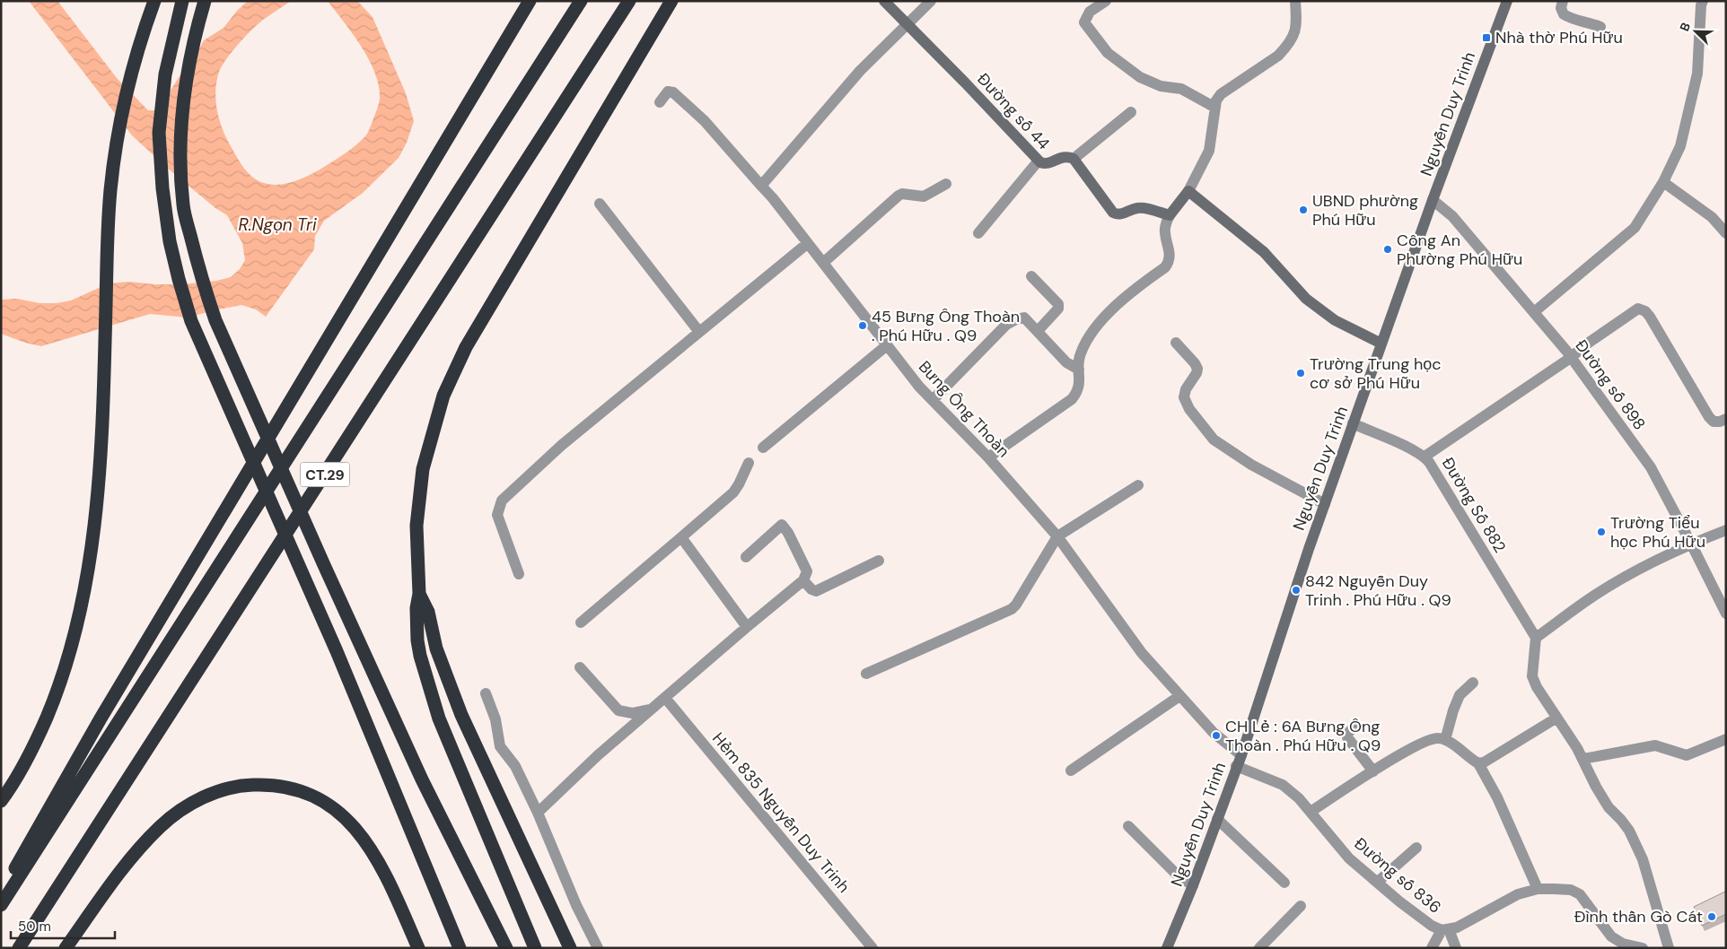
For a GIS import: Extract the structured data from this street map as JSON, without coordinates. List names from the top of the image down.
{
  "streets": {
    "highway": ["CT.29"],
    "main road": ["Đường số 44", "Nguyễn Duy Trinh"],
    "street": [
      "Đường số 898",
      "Bưng Ông Thoàn",
      "Đường Số 882",
      "Hẻm 835 Nguyễn Duy Trinh",
      "Đường số 836"
    ]
  },
  "crossings": [
    ["Nguyễn Duy Trinh", "Đường số 898"],
    ["Nguyễn Duy Trinh", "Bưng Ông Thoàn"],
    ["Nguyễn Duy Trinh", "Đường Số 882"],
    ["Nguyễn Duy Trinh", "Đường số 836"]
  ],
  "water": ["R.Ngọn Tri"],
  "places": {
    "transit": ["Nhà thờ Phú Hữu"],
    "other": [
      "UBND phường Phú Hữu",
      "Công An Phường Phú Hữu",
      "45 Bưng Ông Thoàn . Phú Hữu . Q9",
      "Trường Trung học cơ sở Phú Hữu",
      "Trường Tiểu học Phú Hữu",
      "842 Nguyễn Duy Trinh . Phú Hữu . Q9",
      "CH Lẻ : 6A Bưng Ông Thoàn . Phú Hữu . Q9",
      "Đình thần Gò Cát"
    ]
  },
  "scale_bar": "50 m",
  "north": "top left"
}
